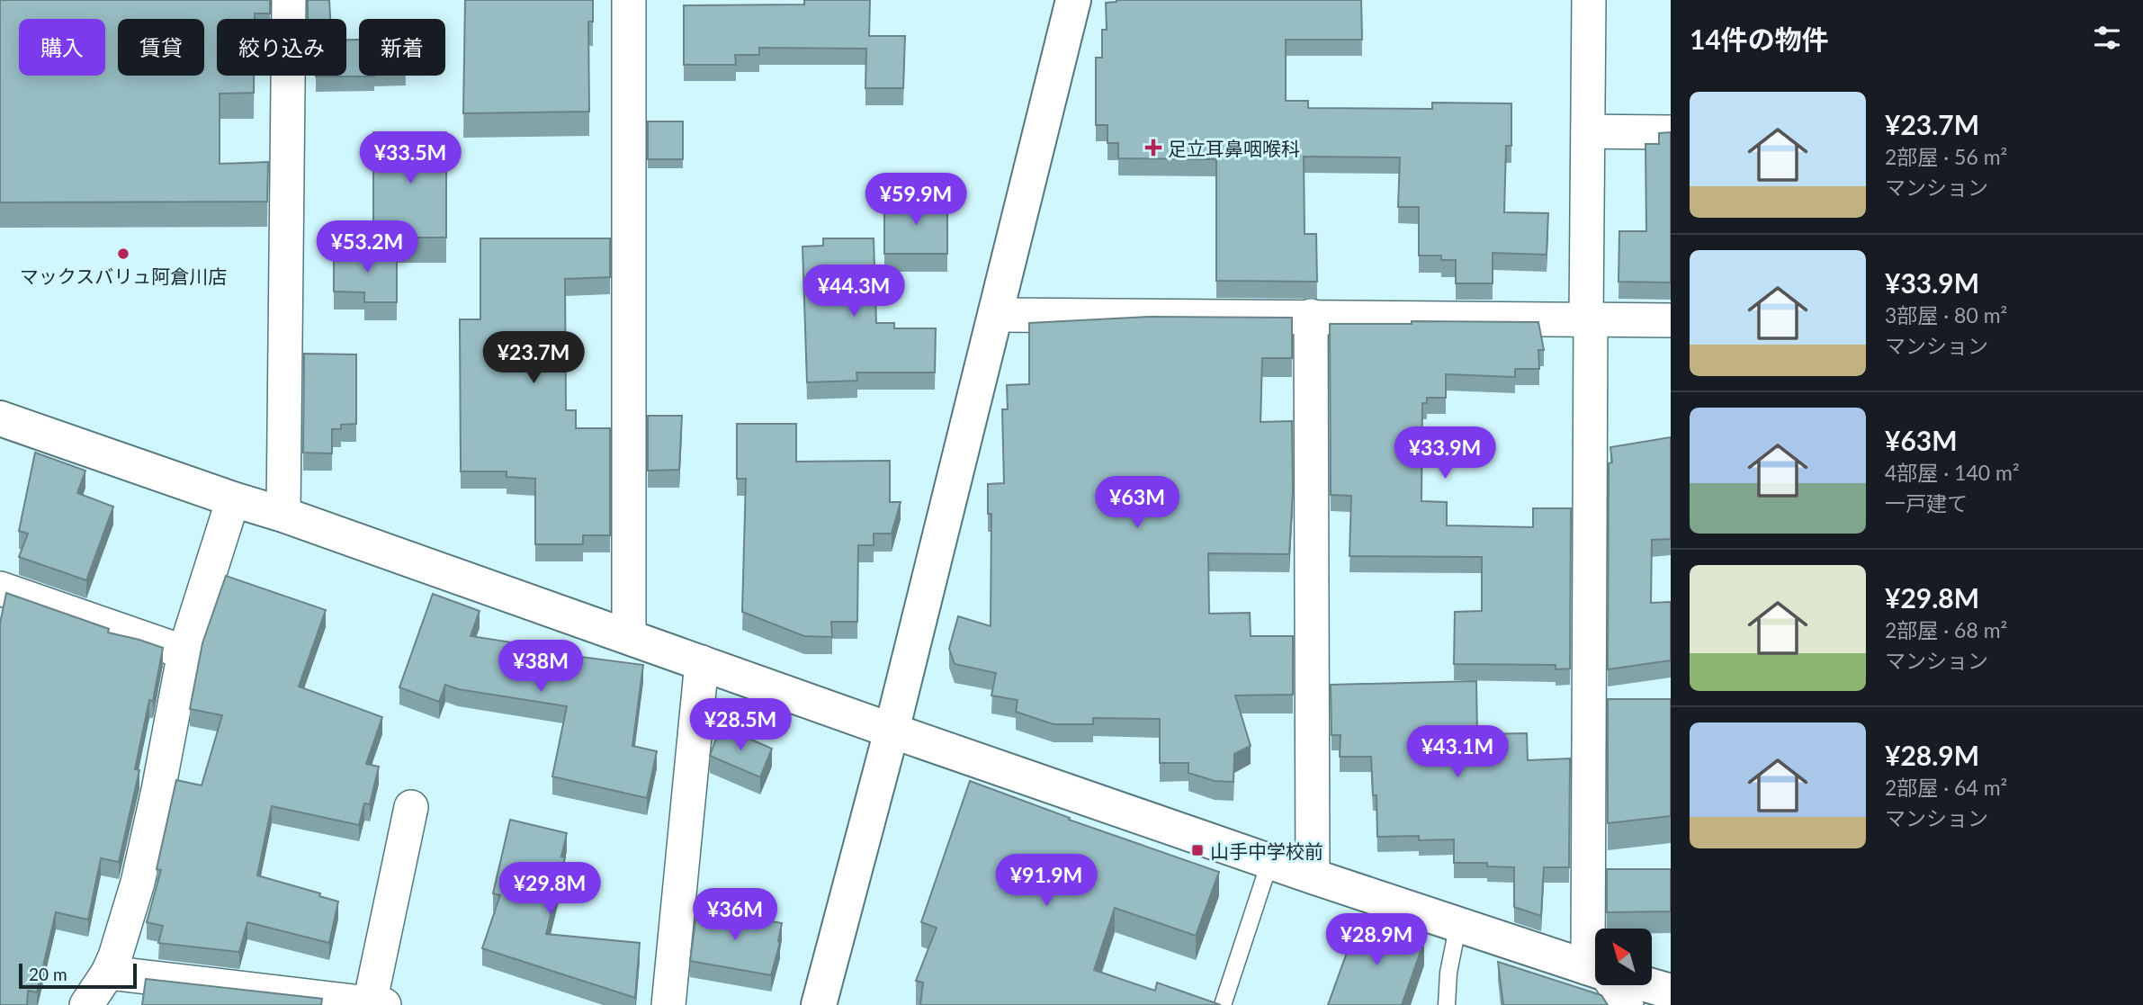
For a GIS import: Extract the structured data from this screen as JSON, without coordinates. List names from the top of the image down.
{
  "places": {
    "health": ["足立耳鼻咽喉科"],
    "other": ["マックスバリュ阿倉川店"],
    "transit": ["山手中学校前"]
  },
  "scale_bar": "20 m",
  "north": "top left",
  "page": {
    "heading": "14件の物件",
    "chip": [
      "購入",
      "賃貸",
      "絞り込み",
      "新着"
    ],
    "list": [
      {
        "name": "¥23.7M",
        "note": "2部屋 · 56 m² · マンション"
      },
      {
        "name": "¥33.9M",
        "note": "3部屋 · 80 m² · マンション"
      },
      {
        "name": "¥63M",
        "note": "4部屋 · 140 m² · 一戸建て"
      },
      {
        "name": "¥29.8M",
        "note": "2部屋 · 68 m² · マンション"
      },
      {
        "name": "¥28.9M",
        "note": "2部屋 · 64 m² · マンション"
      }
    ],
    "price": [
      "¥33.5M",
      "¥59.9M",
      "¥53.2M",
      "¥44.3M",
      "¥23.7M",
      "¥33.9M",
      "¥63M",
      "¥38M",
      "¥28.5M",
      "¥43.1M",
      "¥91.9M",
      "¥29.8M",
      "¥36M",
      "¥28.9M"
    ],
    "scale": "20 m"
  }
}
